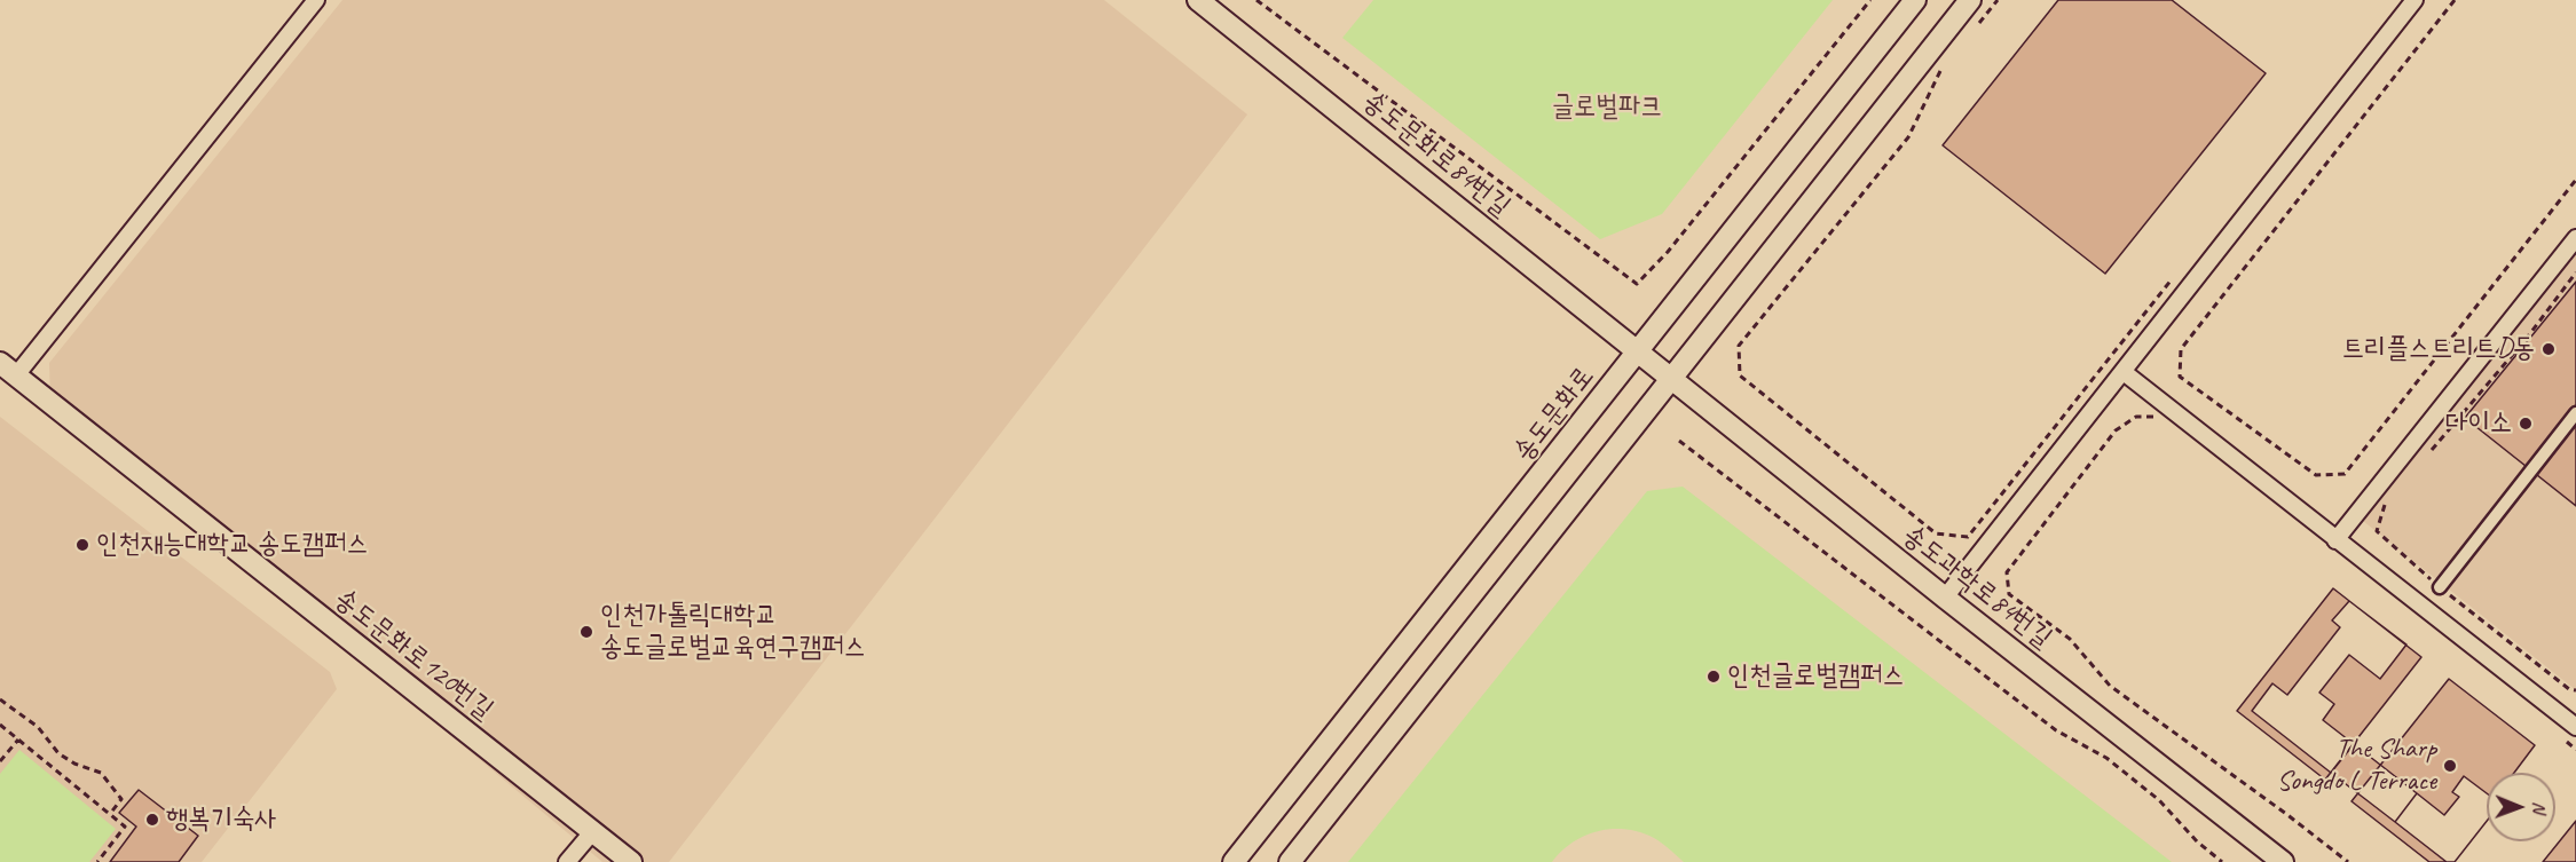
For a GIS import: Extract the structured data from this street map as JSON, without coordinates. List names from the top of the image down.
{
  "streets": {
    "street": [
      "송도문화로84번길",
      "송도문화로",
      "송도과학로84번길",
      "송도문화로120번길"
    ]
  },
  "crossings": [
    ["송도문화로84번길", "송도문화로"],
    ["송도문화로84번길", "송도과학로84번길"],
    ["송도문화로", "송도과학로84번길"]
  ],
  "parks": ["글로벌파크"],
  "places": [
    "트리플스트리트D동",
    "다이소",
    "인천재능대학교 송도캠퍼스",
    "인천가톨릭대학교 송도글로벌교육연구캠퍼스",
    "인천글로벌캠퍼스",
    "The Sharp Songdo L Terrace",
    "행복기숙사"
  ],
  "north": "right"
}
